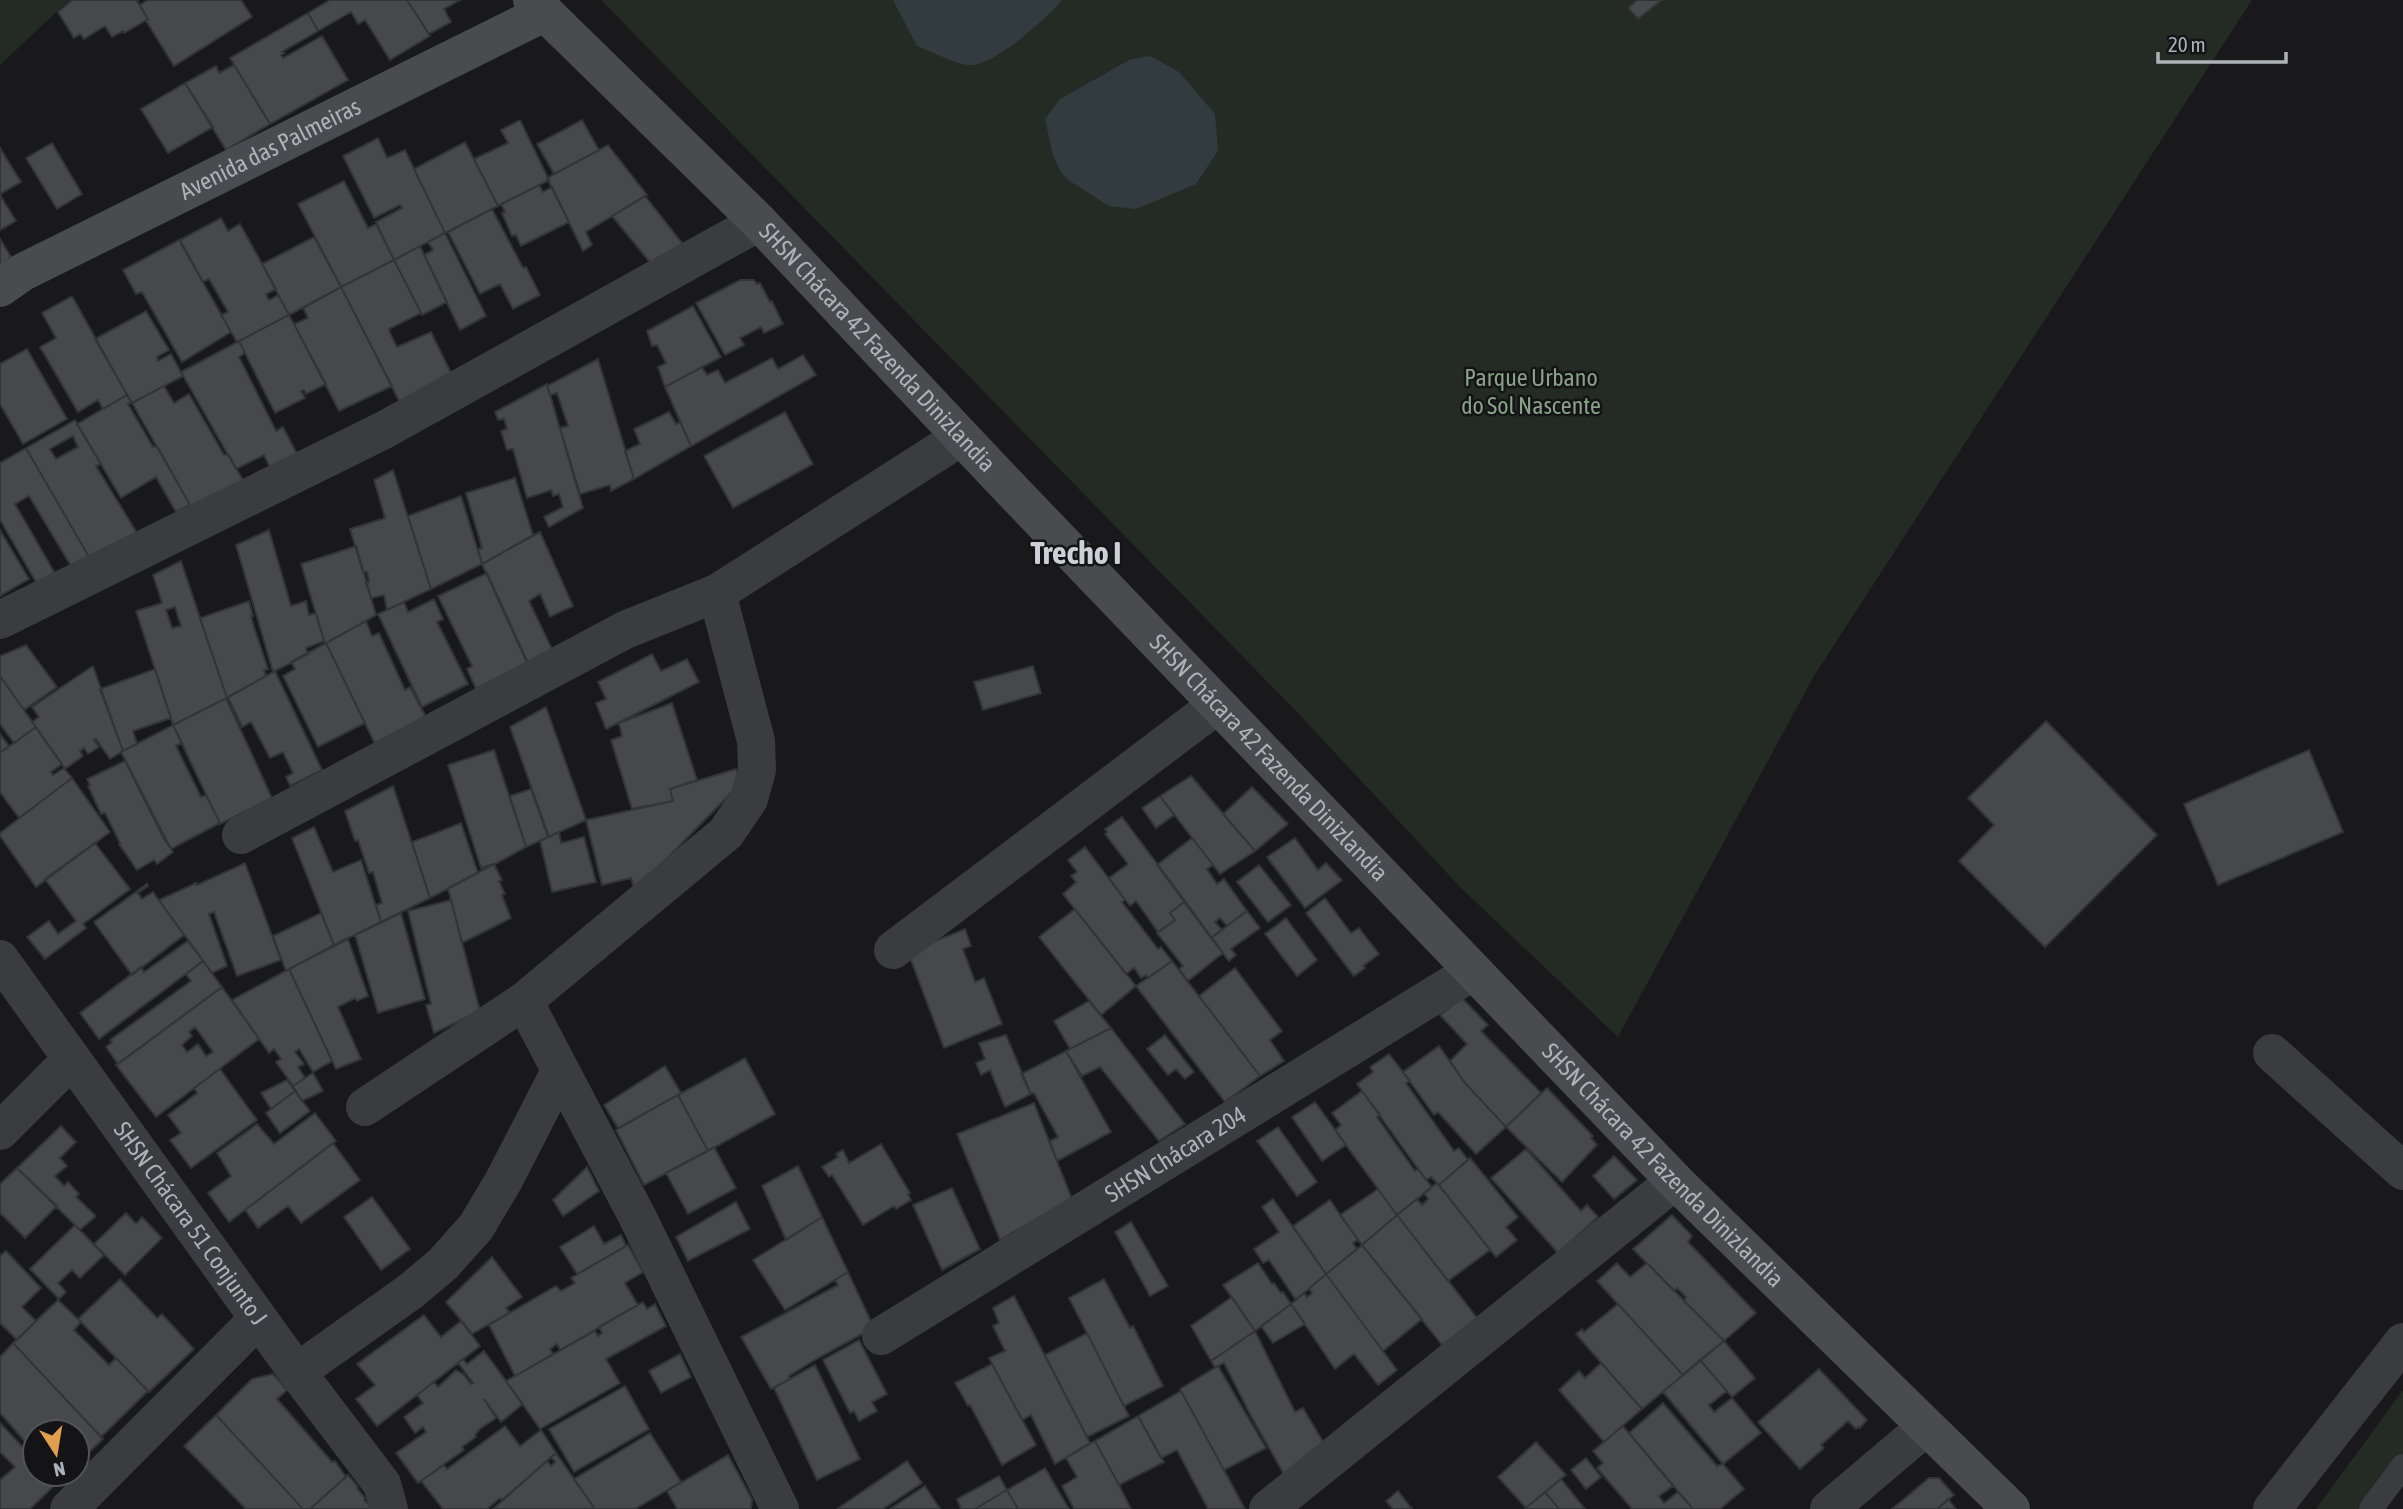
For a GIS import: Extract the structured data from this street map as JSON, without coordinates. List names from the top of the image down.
{
  "streets": {
    "street": [
      "Avenida das Palmeiras",
      "SHSN Chácara 42 Fazenda Dinizlandia",
      "SHSN Chácara 204",
      "SHSN Chácara 51 Conjunto J"
    ]
  },
  "crossings": [
    ["Avenida das Palmeiras", "SHSN Chácara 42 Fazenda Dinizlandia"],
    ["SHSN Chácara 42 Fazenda Dinizlandia", "SHSN Chácara 204"]
  ],
  "districts": ["Trecho I"],
  "parks": ["Parque Urbano do Sol Nascente"],
  "scale_bar": "20 m",
  "north": "bottom"
}
